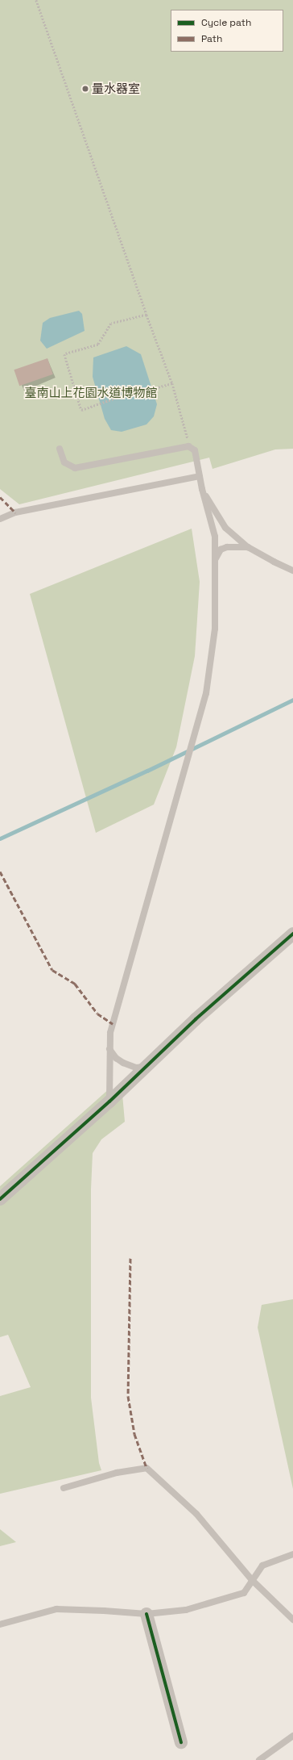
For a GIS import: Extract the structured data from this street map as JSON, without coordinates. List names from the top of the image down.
{
  "parks": ["臺南山上花園水道博物館"],
  "places": ["量水器室"],
  "legend": ["Cycle path", "Path"]
}
